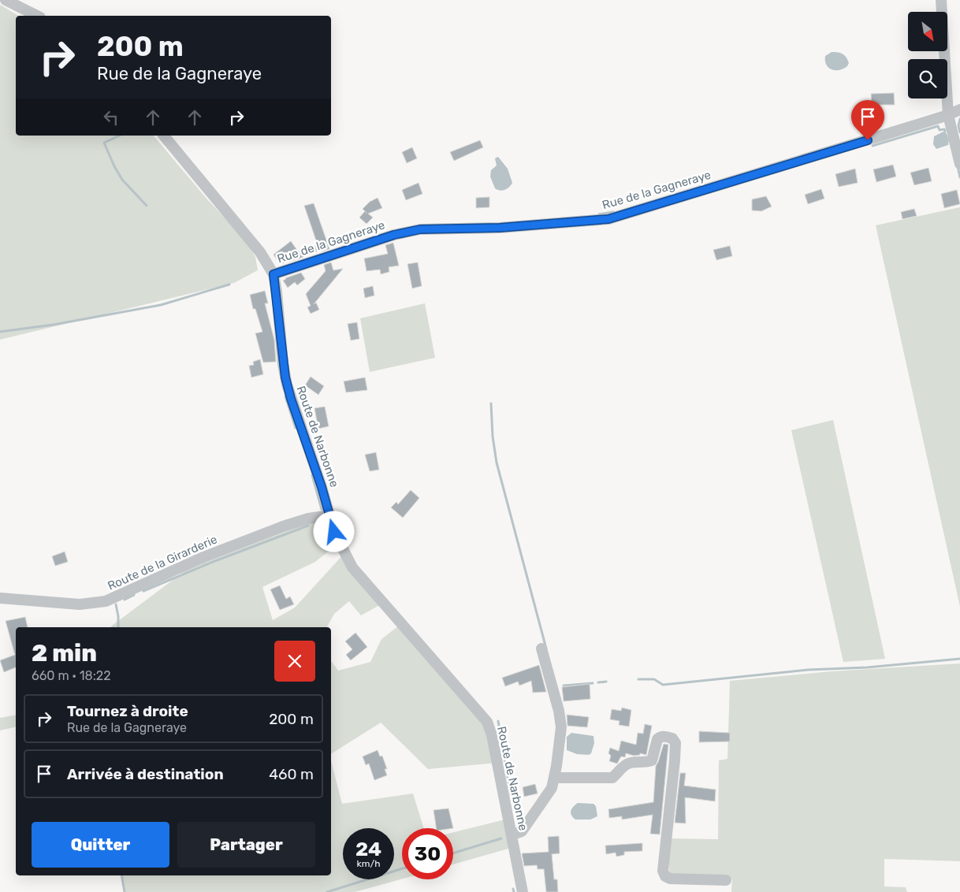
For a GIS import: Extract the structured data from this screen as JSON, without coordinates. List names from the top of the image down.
{
  "streets": {
    "street": ["Rue de la Gagneraye", "Route de Narbonne", "Route de la Girarderie"]
  },
  "crossings": [
    ["Rue de la Gagneraye", "Route de Narbonne"],
    ["Route de Narbonne", "Route de la Girarderie"]
  ],
  "north": "bottom right",
  "page": {
    "turn": ["200 m", "Rue de la Gagneraye"],
    "heading": ["2 min", "660 m · 18:22"],
    "list": [
      {
        "name": "Tournez à droite",
        "note": "Rue de la Gagneraye",
        "value": "200 m"
      },
      {
        "name": "Arrivée à destination",
        "value": "460 m"
      }
    ],
    "buttons": ["Quitter", "Partager"],
    "speed": "24 km/h",
    "limit": "30"
  }
}
